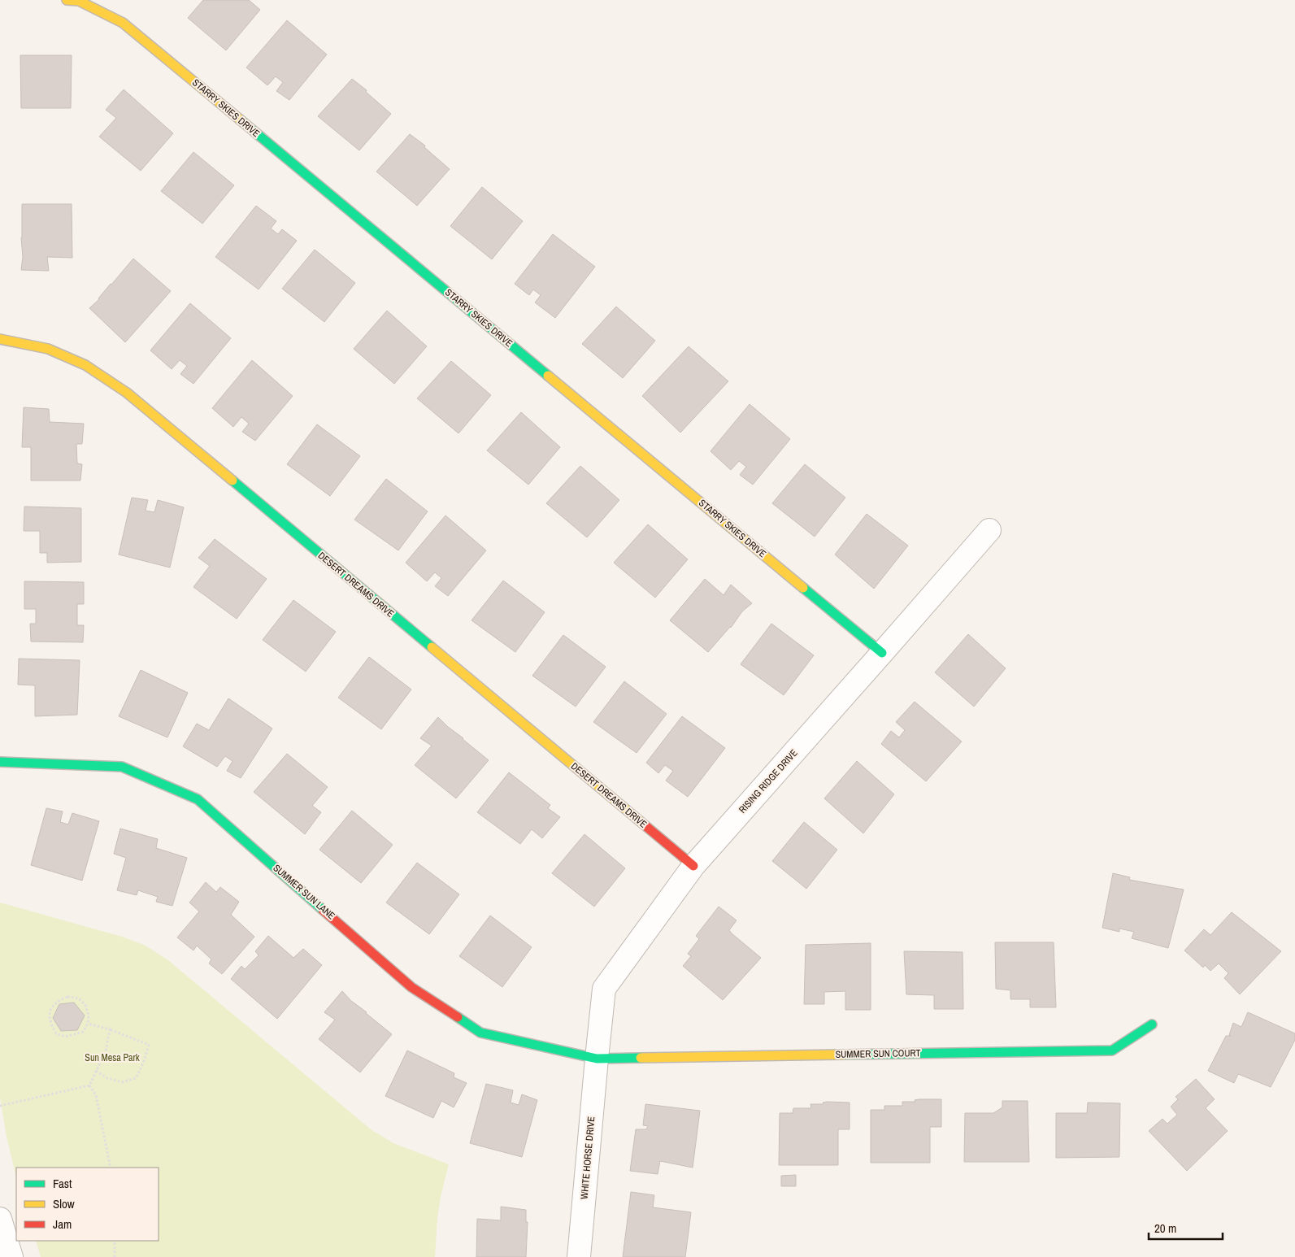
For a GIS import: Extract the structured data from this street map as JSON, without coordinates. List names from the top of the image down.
{
  "streets": {
    "street": [
      "STARRY SKIES DRIVE",
      "DESERT DREAMS DRIVE",
      "RISING RIDGE DRIVE",
      "SUMMER SUN LANE",
      "SUMMER SUN COURT",
      "WHITE HORSE DRIVE"
    ]
  },
  "crossings": [
    ["STARRY SKIES DRIVE", "RISING RIDGE DRIVE"],
    ["DESERT DREAMS DRIVE", "RISING RIDGE DRIVE"],
    ["RISING RIDGE DRIVE", "SUMMER SUN LANE"],
    ["RISING RIDGE DRIVE", "SUMMER SUN COURT"],
    ["RISING RIDGE DRIVE", "WHITE HORSE DRIVE"],
    ["SUMMER SUN LANE", "SUMMER SUN COURT"],
    ["SUMMER SUN LANE", "WHITE HORSE DRIVE"],
    ["SUMMER SUN COURT", "WHITE HORSE DRIVE"]
  ],
  "parks": ["Sun Mesa Park"],
  "legend": ["Fast", "Slow", "Jam"],
  "scale_bar": "20 m"
}
